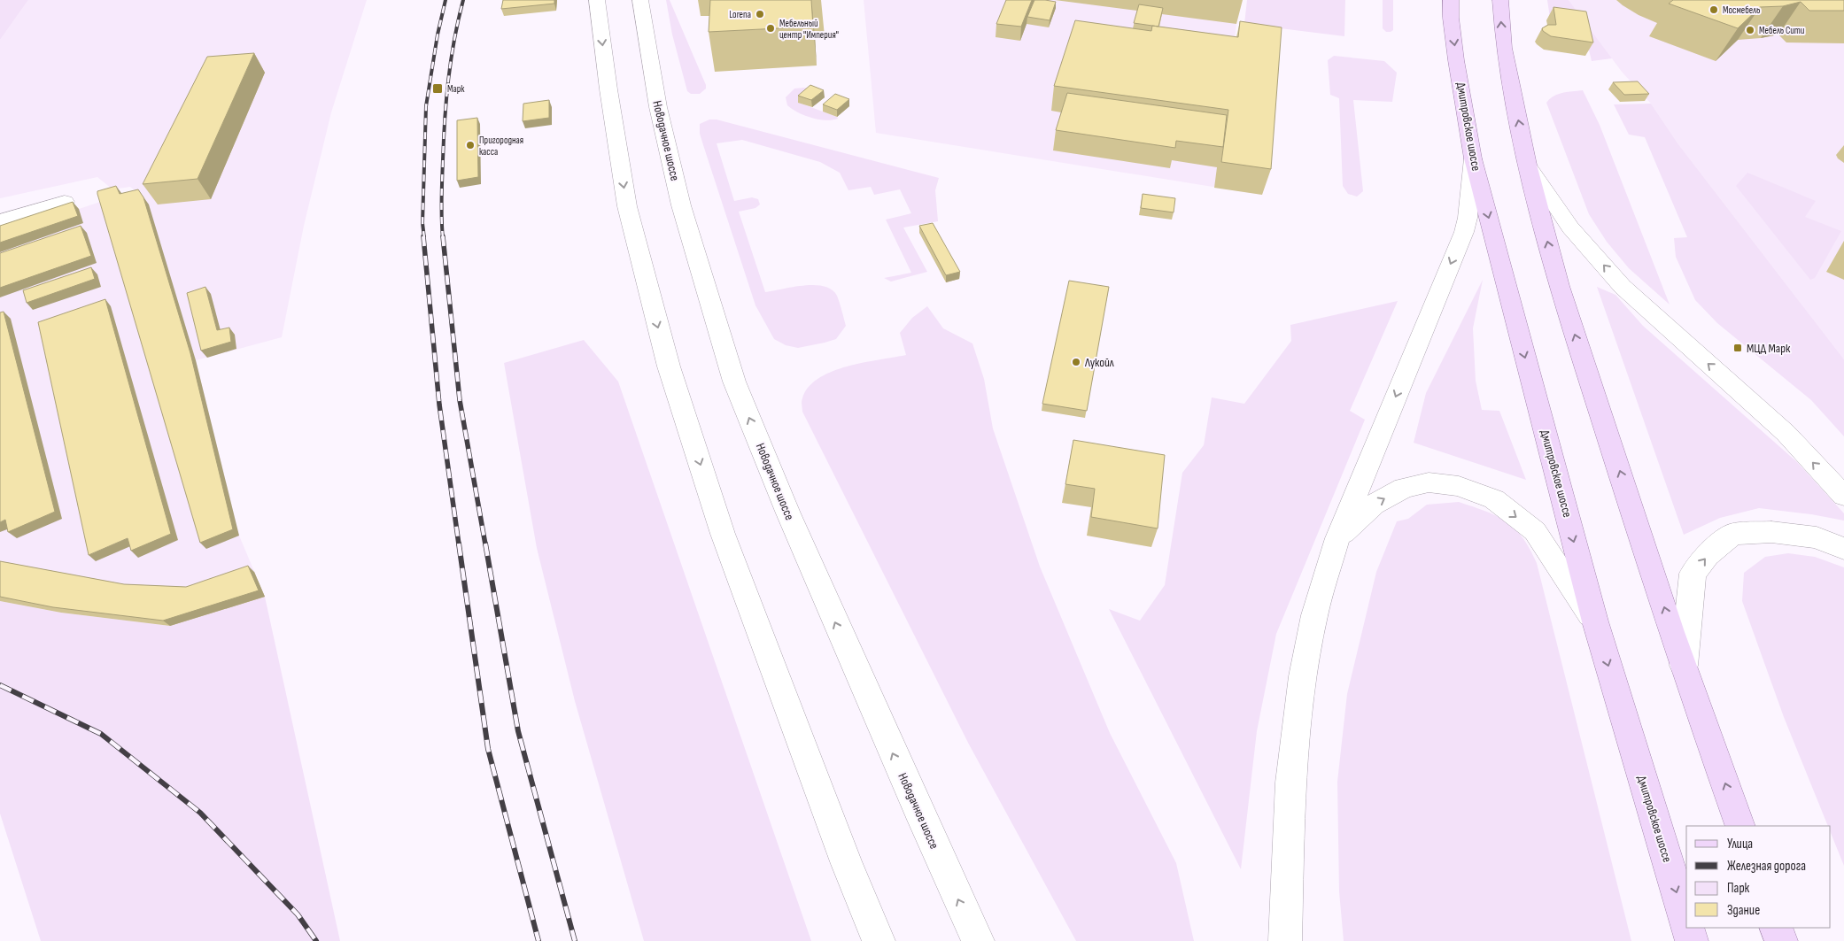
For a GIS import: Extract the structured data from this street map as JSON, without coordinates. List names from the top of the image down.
{
  "streets": {
    "main road": ["Дмитровское шоссе", "Новодачное шоссе"]
  },
  "places": {
    "other": [
      "Мосмебель",
      "Lorena",
      "Мебельный центр \"Империя\"",
      "Мебель Сити",
      "Пригородная касса",
      "Лукойл"
    ],
    "transit": ["Марк", "МЦД Марк"]
  },
  "legend": [
    "Улица",
    "Железная дорога",
    "Парк",
    "Здание"
  ]
}
